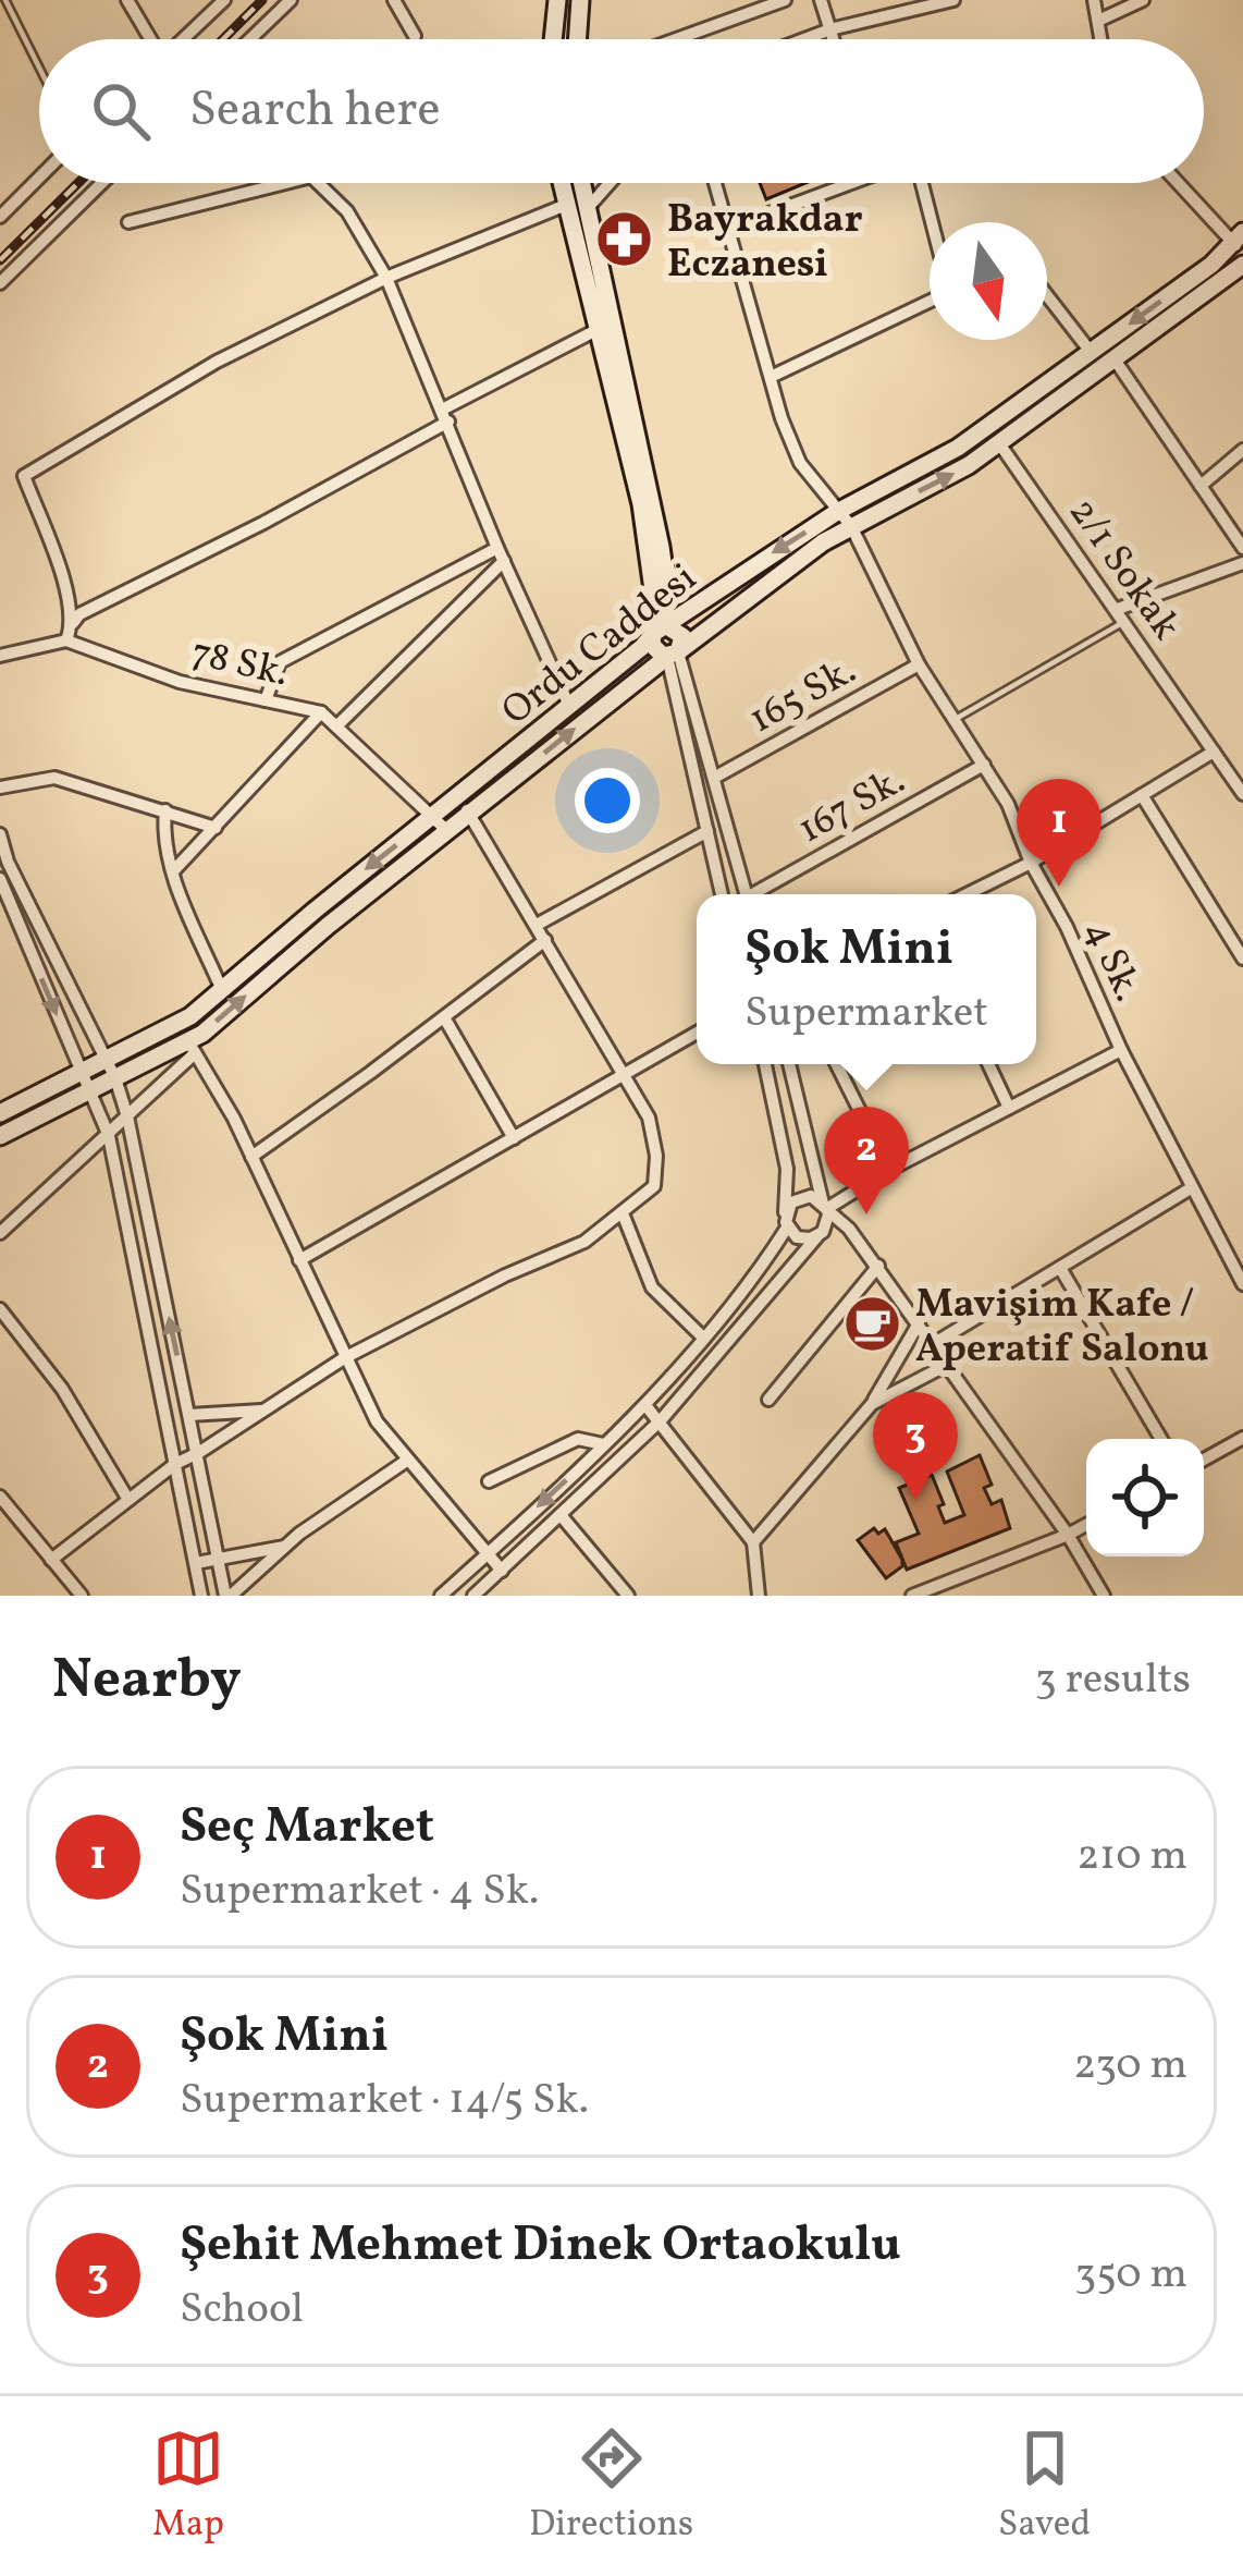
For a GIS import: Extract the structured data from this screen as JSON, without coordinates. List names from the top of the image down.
{
  "streets": {
    "main road": ["Ordu Caddesi"],
    "street": [
      "2/1 Sokak",
      "78 Sk.",
      "165 Sk.",
      "167 Sk.",
      "4 Sk."
    ]
  },
  "crossings": [
    ["2/1 Sokak", "Ordu Caddesi"],
    ["Ordu Caddesi", "78 Sk."],
    ["Ordu Caddesi", "4 Sk."],
    ["165 Sk.", "4 Sk."],
    ["167 Sk.", "4 Sk."]
  ],
  "places": {
    "pharmacy": ["Bayrakdar Eczanesi"],
    "cafe": ["Mavişim Kafe / Aperatif Salonu"]
  },
  "north": "bottom",
  "page": {
    "search": "Search here",
    "pins": ["1", "2", "3"],
    "popup": ["Şok Mini", "Supermarket"],
    "heading": ["Nearby", "3 results"],
    "list": [
      {
        "mark": "1",
        "name": "Seç Market",
        "note": "Supermarket · 4 Sk.",
        "value": "210 m"
      },
      {
        "mark": "2",
        "name": "Şok Mini",
        "note": "Supermarket · 14/5 Sk.",
        "value": "230 m"
      },
      {
        "mark": "3",
        "name": "Şehit Mehmet Dinek Ortaokulu",
        "note": "School",
        "value": "350 m"
      }
    ],
    "nav": ["Map", "Directions", "Saved"]
  }
}
